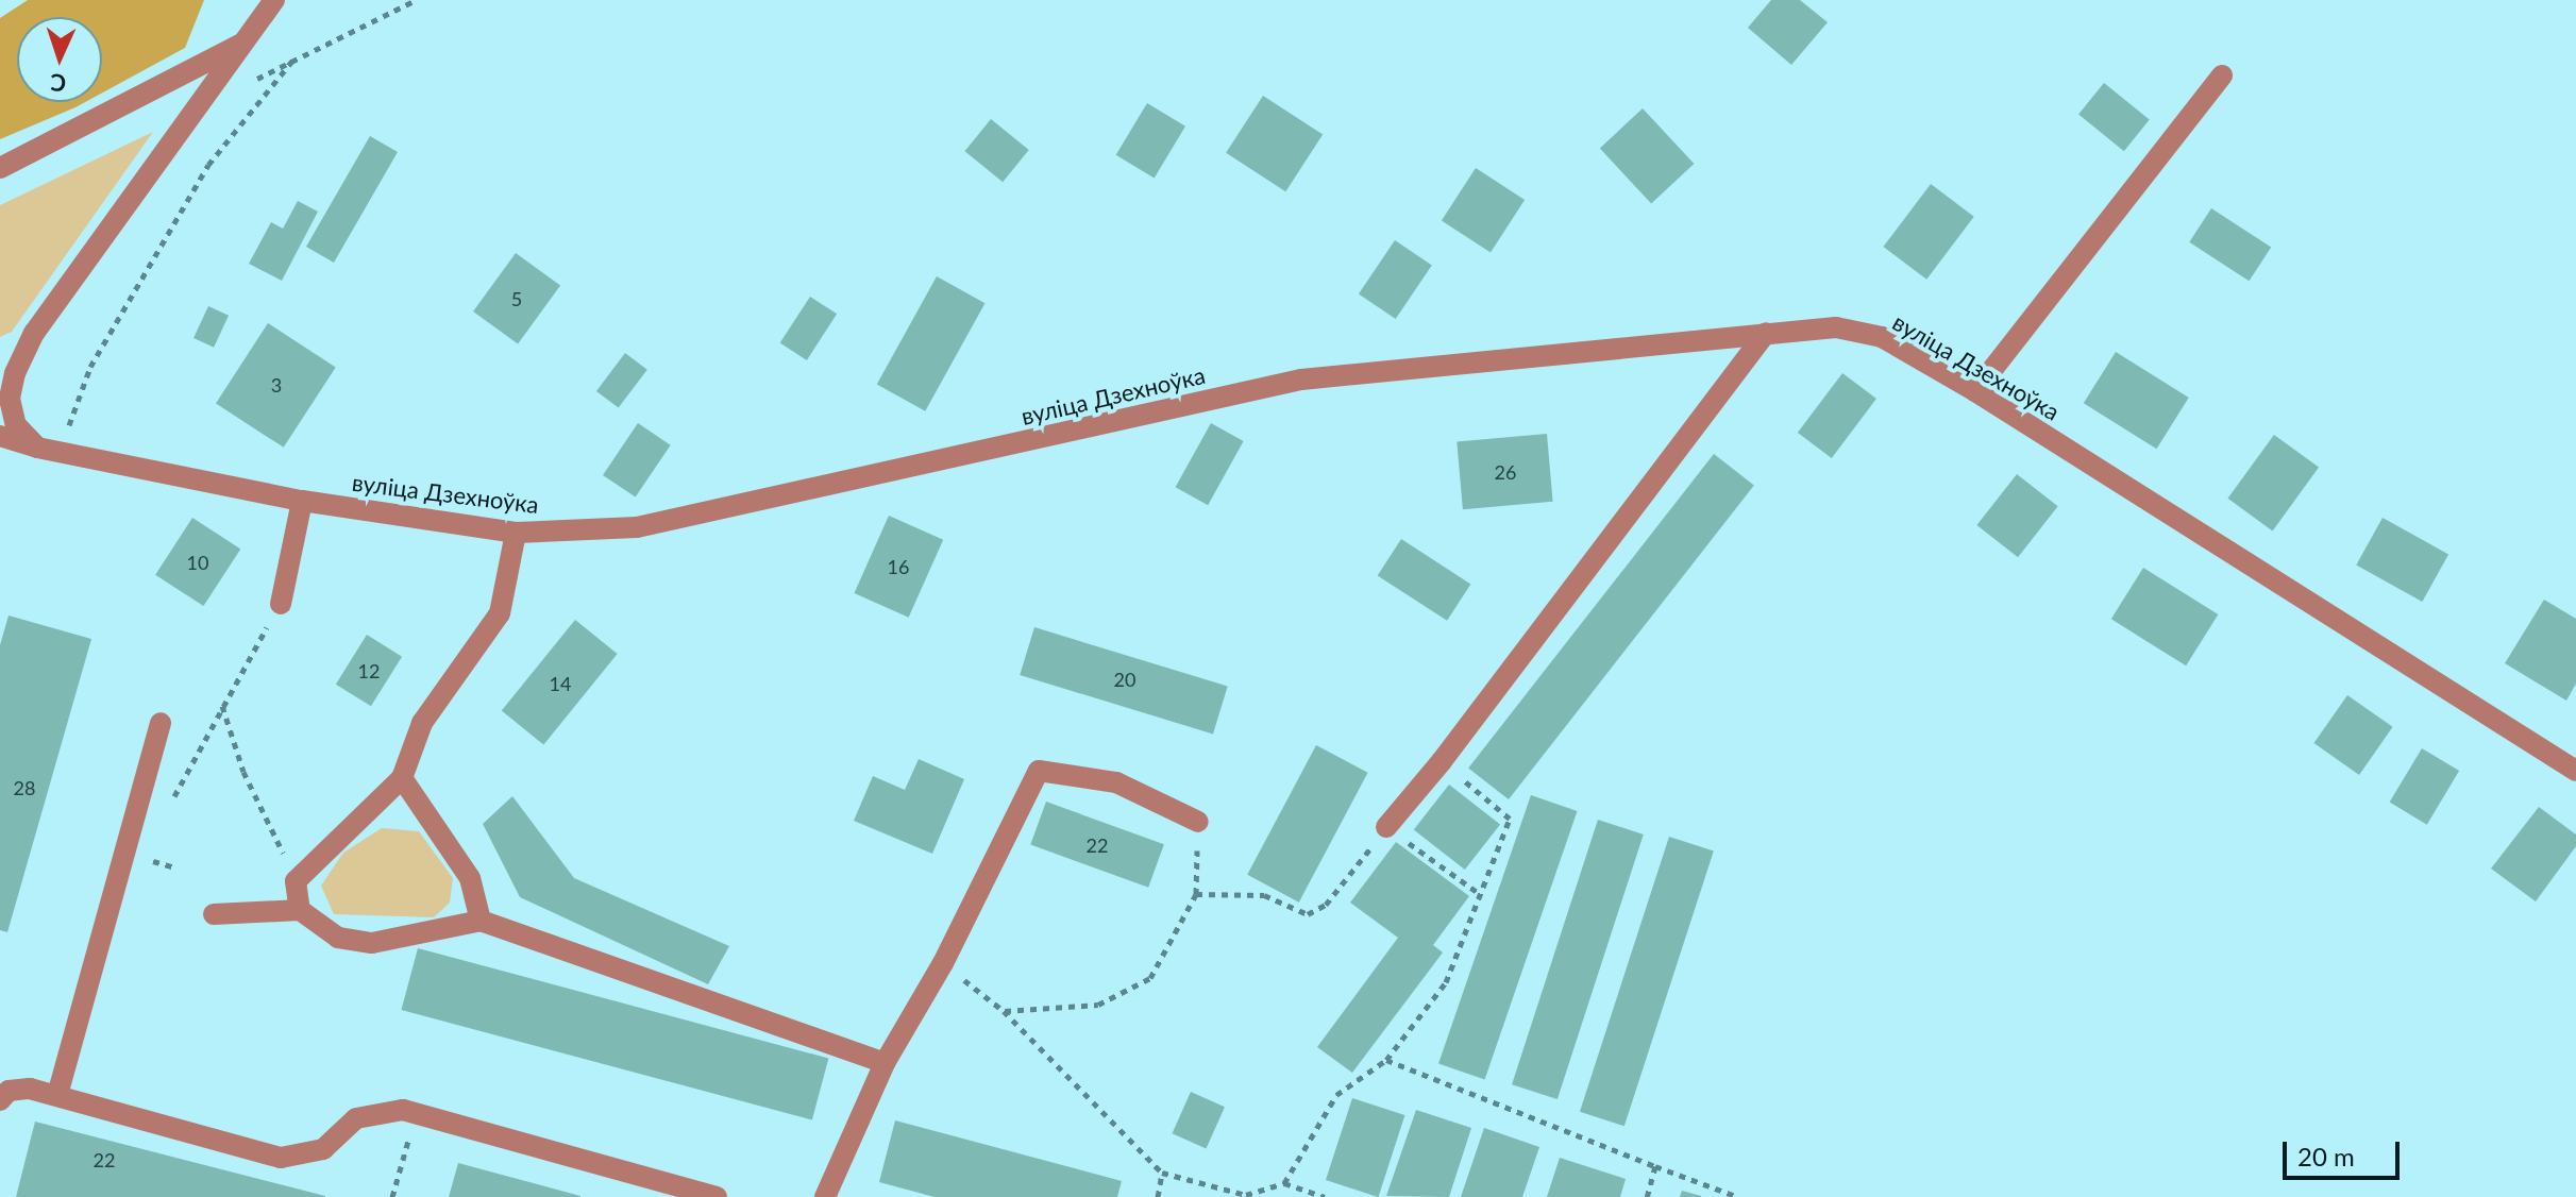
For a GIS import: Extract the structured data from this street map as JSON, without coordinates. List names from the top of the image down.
{
  "streets": {
    "street": ["вуліца Дзехноўка"]
  },
  "house_numbers": [
    "5",
    "3",
    "26",
    "10",
    "16",
    "12",
    "20",
    "14",
    "28",
    "22",
    "22"
  ],
  "scale_bar": "20 m",
  "north": "bottom"
}
